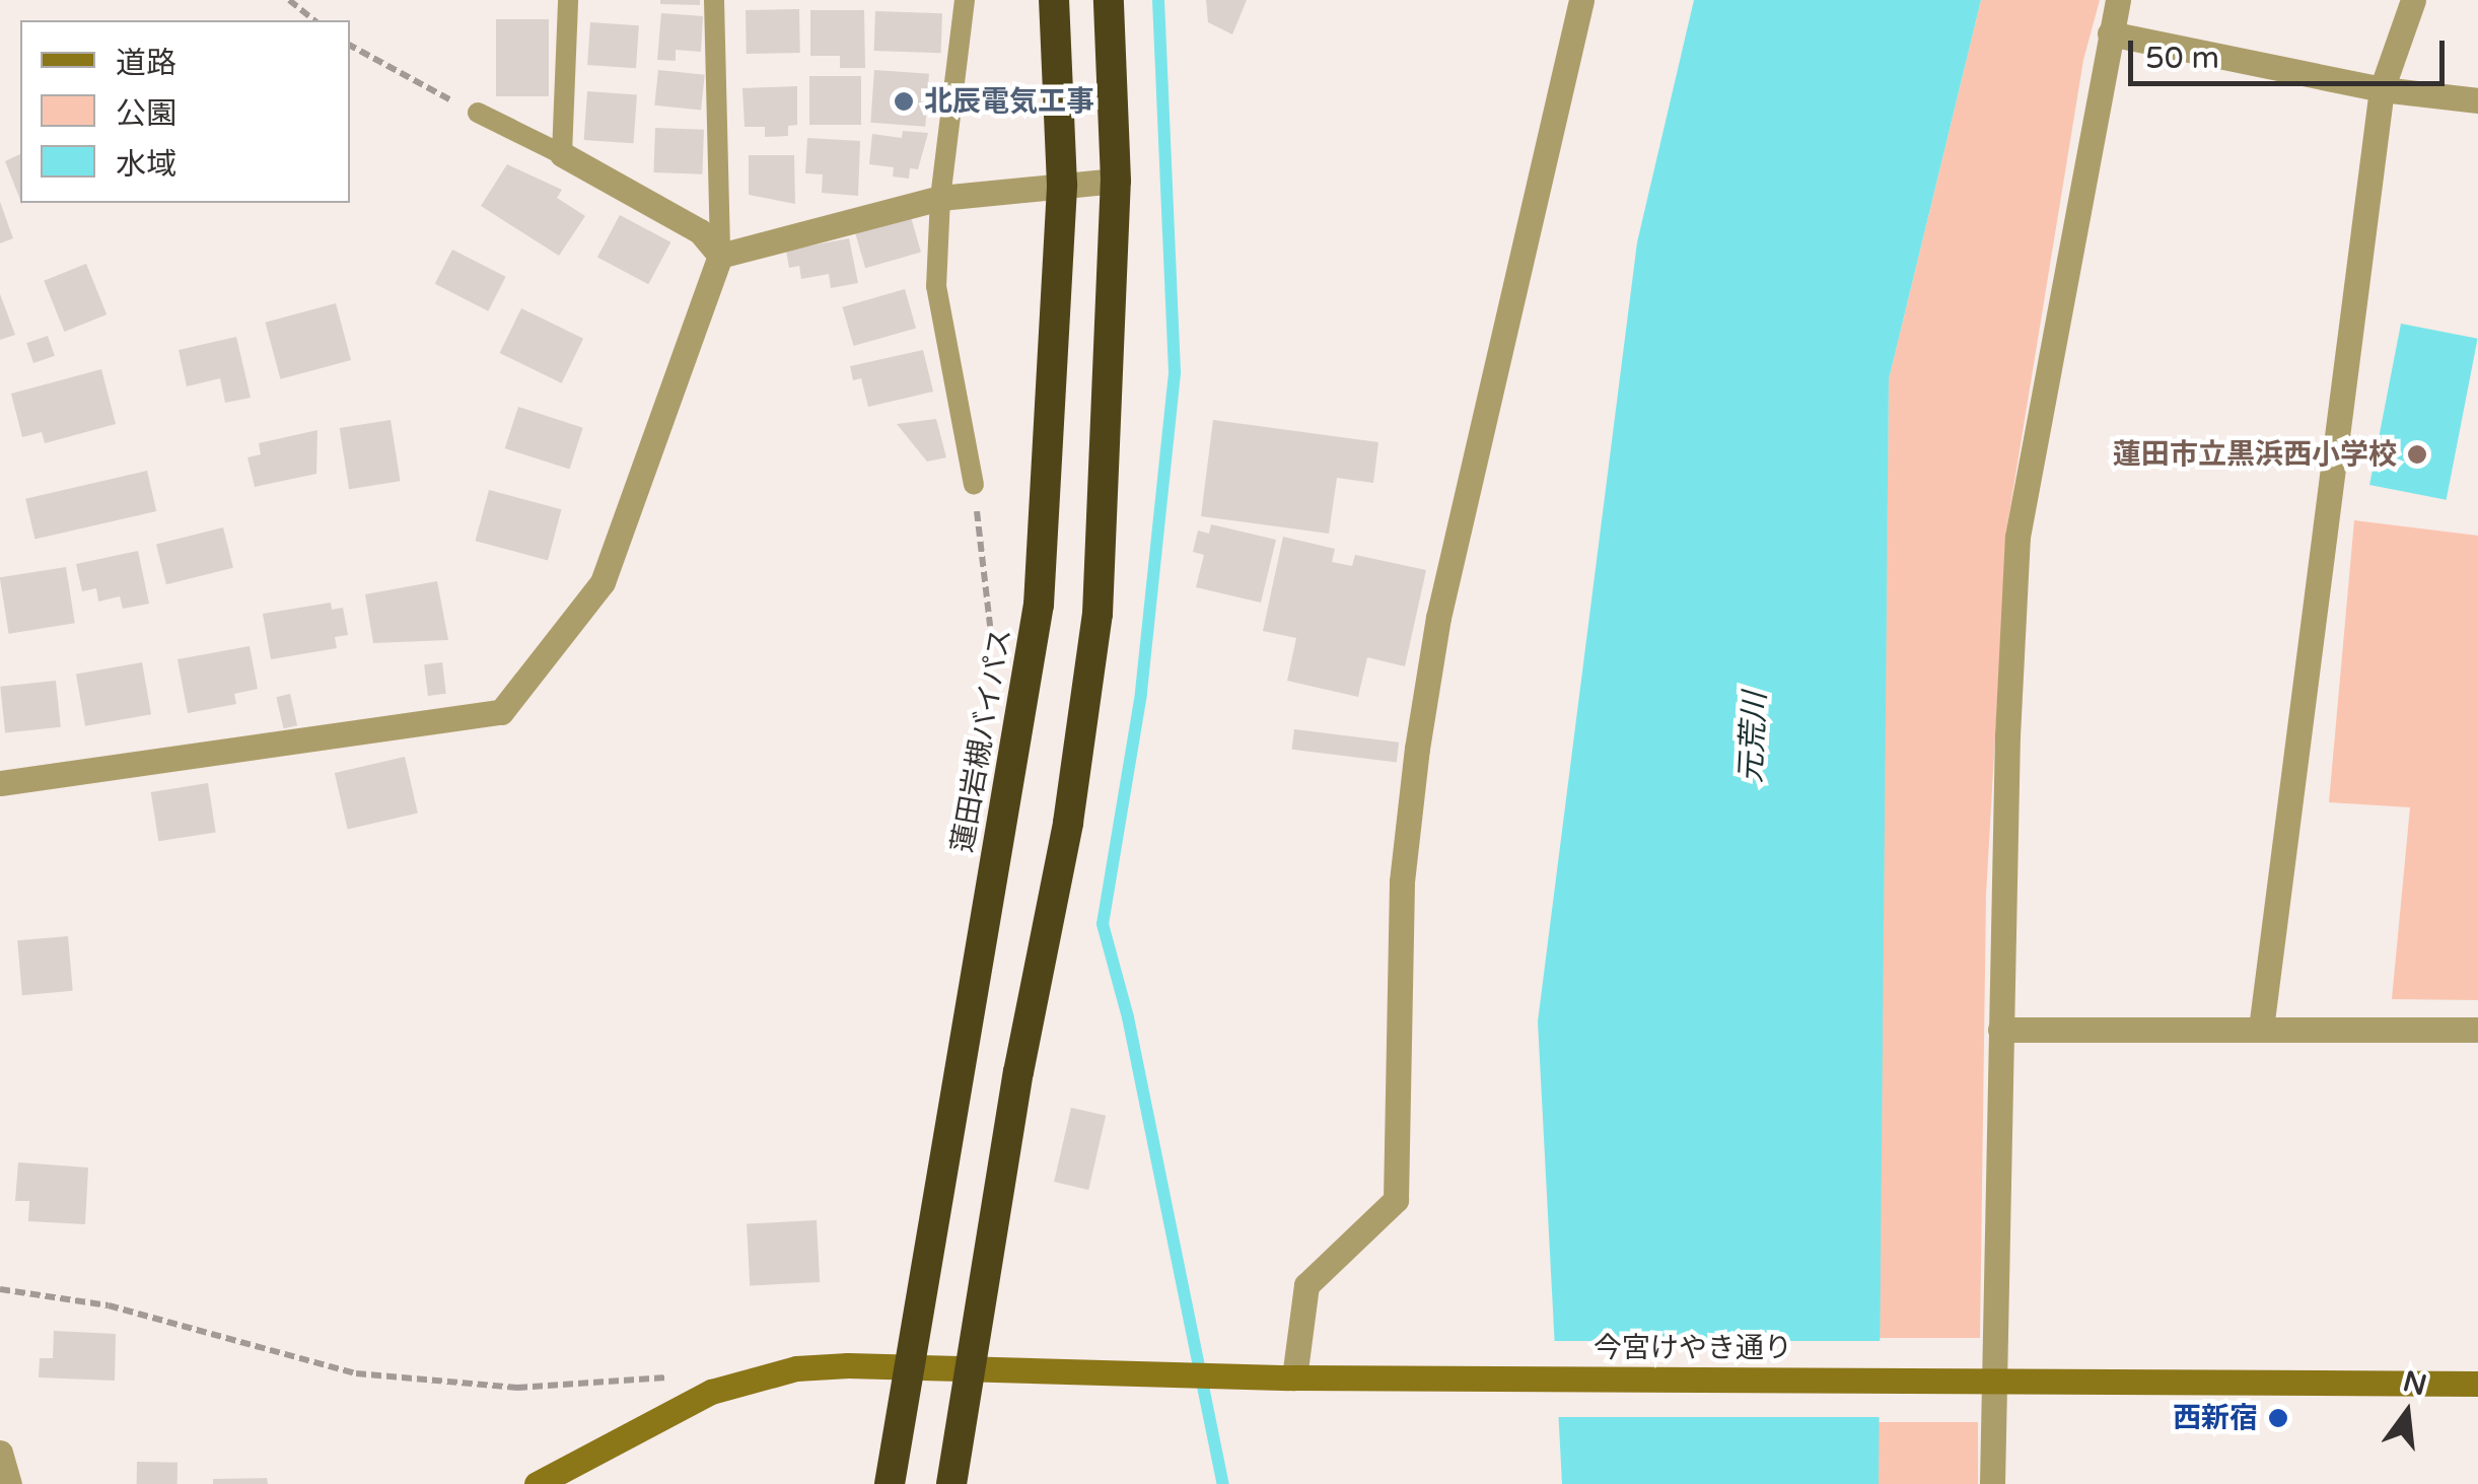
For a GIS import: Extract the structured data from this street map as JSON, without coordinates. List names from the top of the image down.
{
  "streets": {
    "highway": ["蓮田岩槻バイパス"],
    "street": ["今宮けやき通り"]
  },
  "crossings": [
    ["蓮田岩槻バイパス", "今宮けやき通り"]
  ],
  "water": ["元荒川"],
  "places": ["北辰電気工事", "蓮田市立黒浜西小学校", "西新宿"],
  "legend": ["道路", "公園", "水域"],
  "scale_bar": "50 m",
  "north": "top"
}
